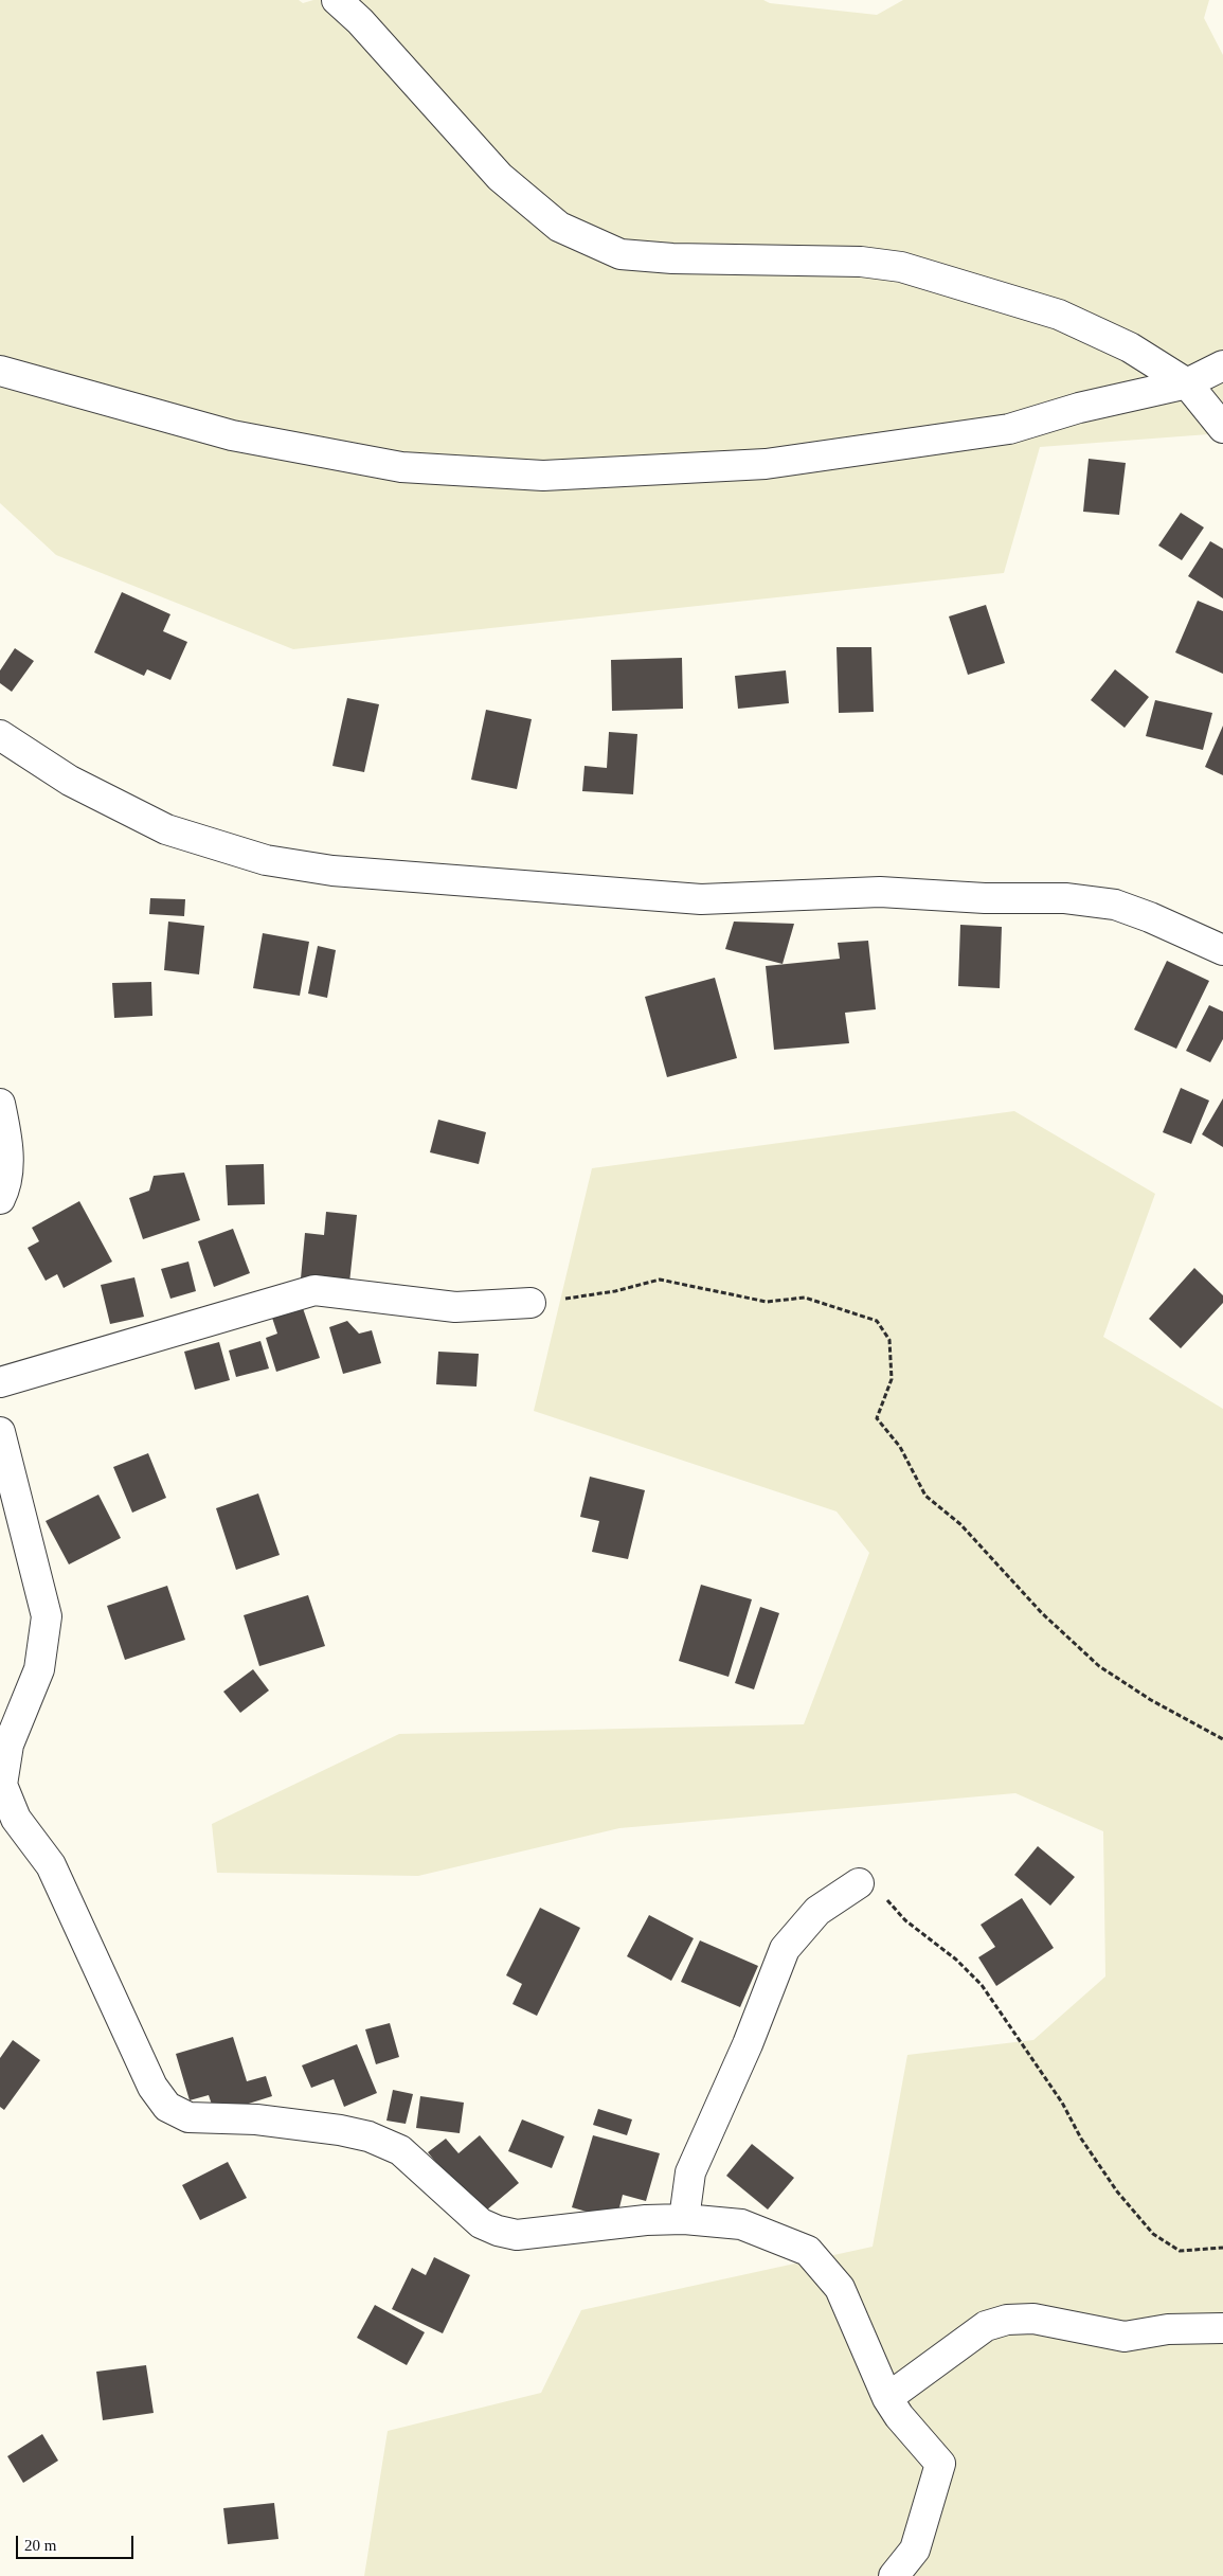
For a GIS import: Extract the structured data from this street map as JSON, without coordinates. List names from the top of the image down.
{
  "scale_bar": "20 m"
}
